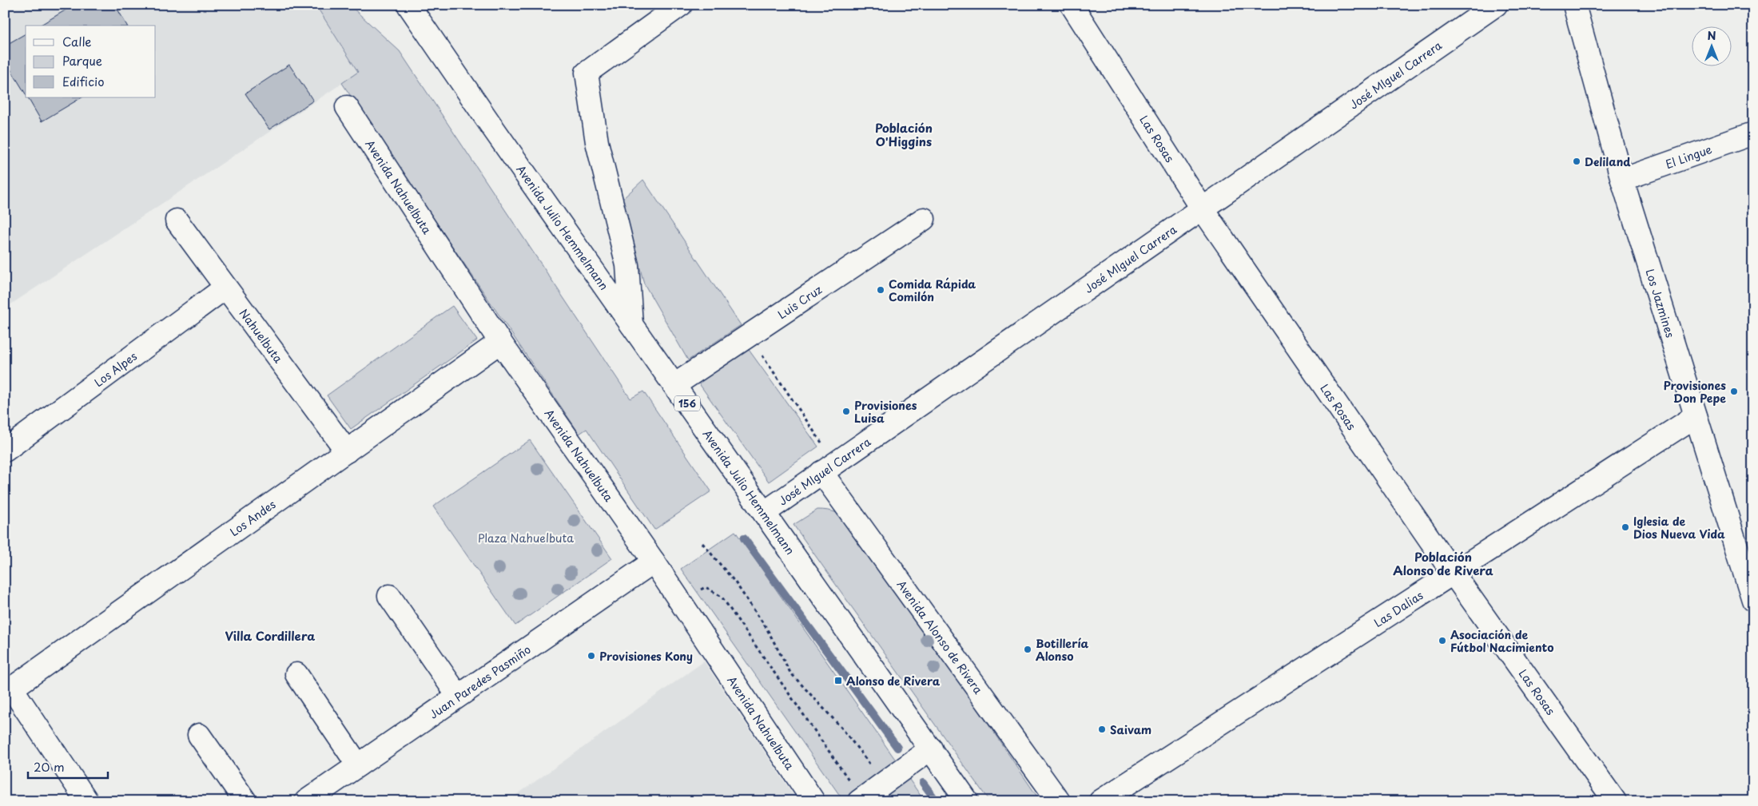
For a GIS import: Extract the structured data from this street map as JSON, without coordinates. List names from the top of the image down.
{
  "streets": {
    "main road": [
      "José MIguel Carrera",
      "Las Rosas",
      "El Lingue",
      "Avenida Nahuelbuta",
      "Avenida Julio Hemmelmann",
      "Luis Cruz",
      "Los Jazmines",
      "Nahuelbuta",
      "Los Alpes",
      "156",
      "Los Andes",
      "Las Dalias",
      "Avenida Alonso de Rivera",
      "Juan Paredes Pasmiño"
    ]
  },
  "crossings": [
    ["José MIguel Carrera", "Las Rosas"],
    ["José MIguel Carrera", "Avenida Julio Hemmelmann"],
    ["José MIguel Carrera", "Avenida Alonso de Rivera"],
    ["Las Rosas", "Las Dalias"],
    ["El Lingue", "Los Jazmines"],
    ["Avenida Nahuelbuta", "Los Andes"],
    ["Avenida Nahuelbuta", "Juan Paredes Pasmiño"],
    ["Avenida Julio Hemmelmann", "Luis Cruz"],
    ["Los Jazmines", "Las Dalias"],
    ["Nahuelbuta", "Los Alpes"],
    ["Nahuelbuta", "Los Andes"]
  ],
  "districts": ["Población O'Higgins", "Población Alonso de Rivera", "Villa Cordillera"],
  "parks": ["Plaza Nahuelbuta"],
  "places": {
    "other": [
      "Deliland",
      "Comida Rápida Comilón",
      "Provisiones Don Pepe",
      "Provisiones Luisa",
      "Iglesia de Dios Nueva Vida",
      "Asociación de Fútbol Nacimiento",
      "Botillería Alonso",
      "Provisiones Kony",
      "Saivam"
    ],
    "transit": ["Alonso de Rivera"]
  },
  "legend": ["Calle", "Parque", "Edificio"],
  "scale_bar": "20 m",
  "north": "top"
}
